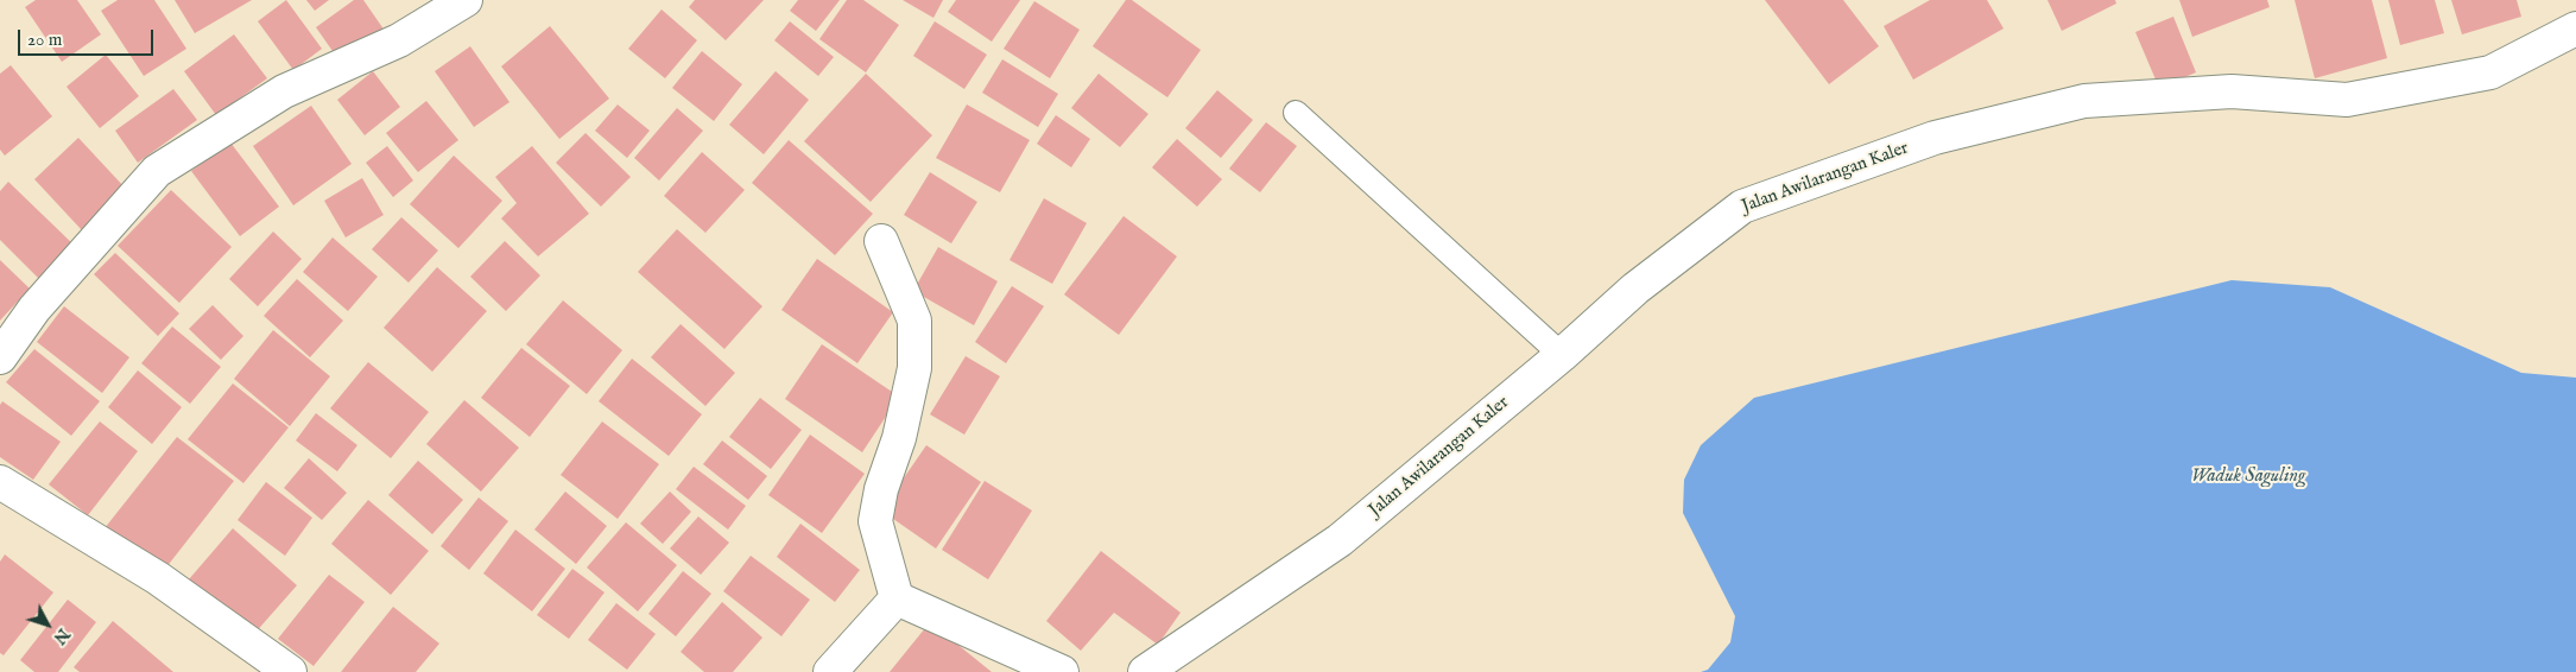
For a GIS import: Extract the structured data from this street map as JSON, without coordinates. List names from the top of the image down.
{
  "streets": {
    "street": ["Jalan Awilarangan Kaler"]
  },
  "water": ["Waduk Saguling"],
  "scale_bar": "20 m",
  "north": "bottom right"
}
